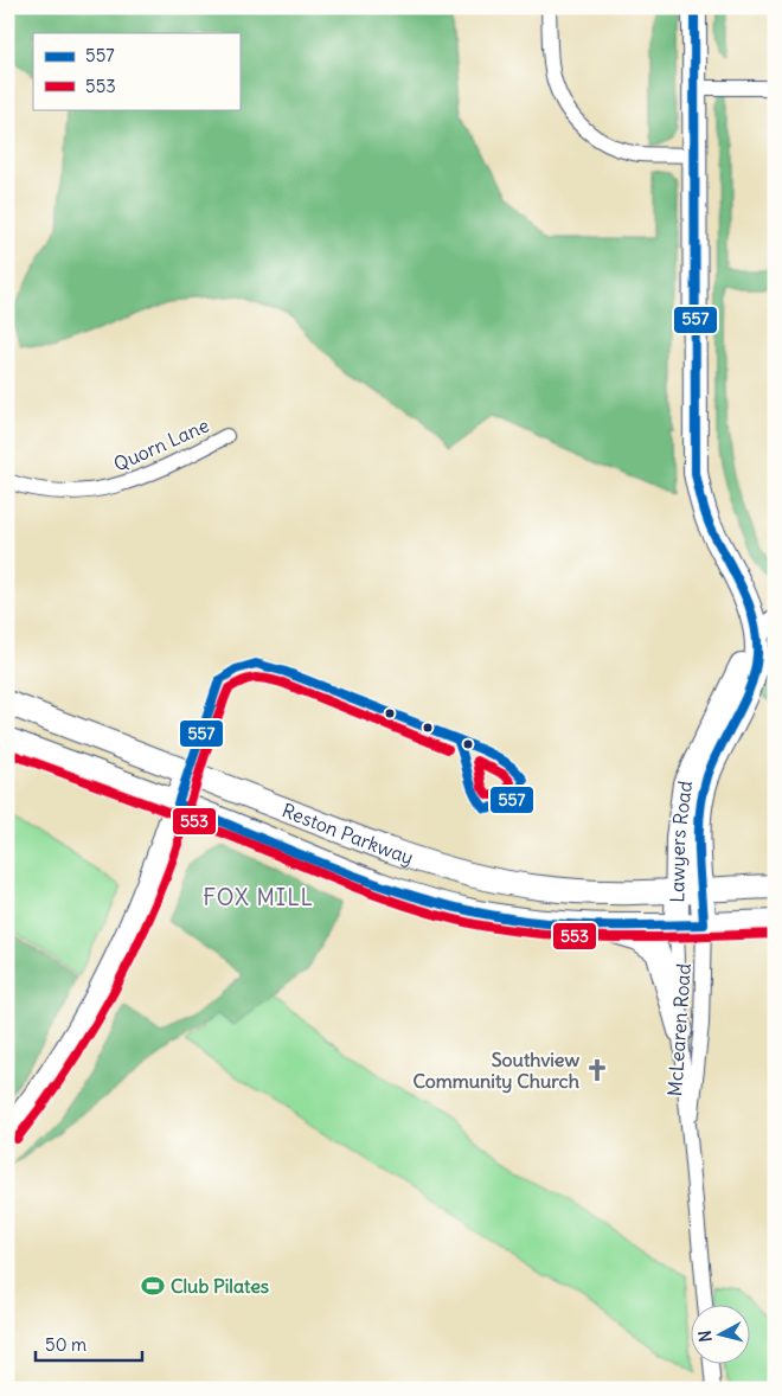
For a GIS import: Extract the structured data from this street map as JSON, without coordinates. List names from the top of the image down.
{
  "streets": {
    "main road": ["Reston Parkway", "Lawyers Road"],
    "street": ["Quorn Lane", "McLearen Road"]
  },
  "crossings": [
    ["Reston Parkway", "Lawyers Road"],
    ["Reston Parkway", "McLearen Road"],
    ["Lawyers Road", "McLearen Road"]
  ],
  "districts": ["FOX MILL"],
  "places": {
    "church": ["Southview Community Church"],
    "sports": ["Club Pilates"]
  },
  "lines": ["transit line 557", "transit line 553"],
  "legend": ["557", "553"],
  "scale_bar": "50 m",
  "north": "left"
}
